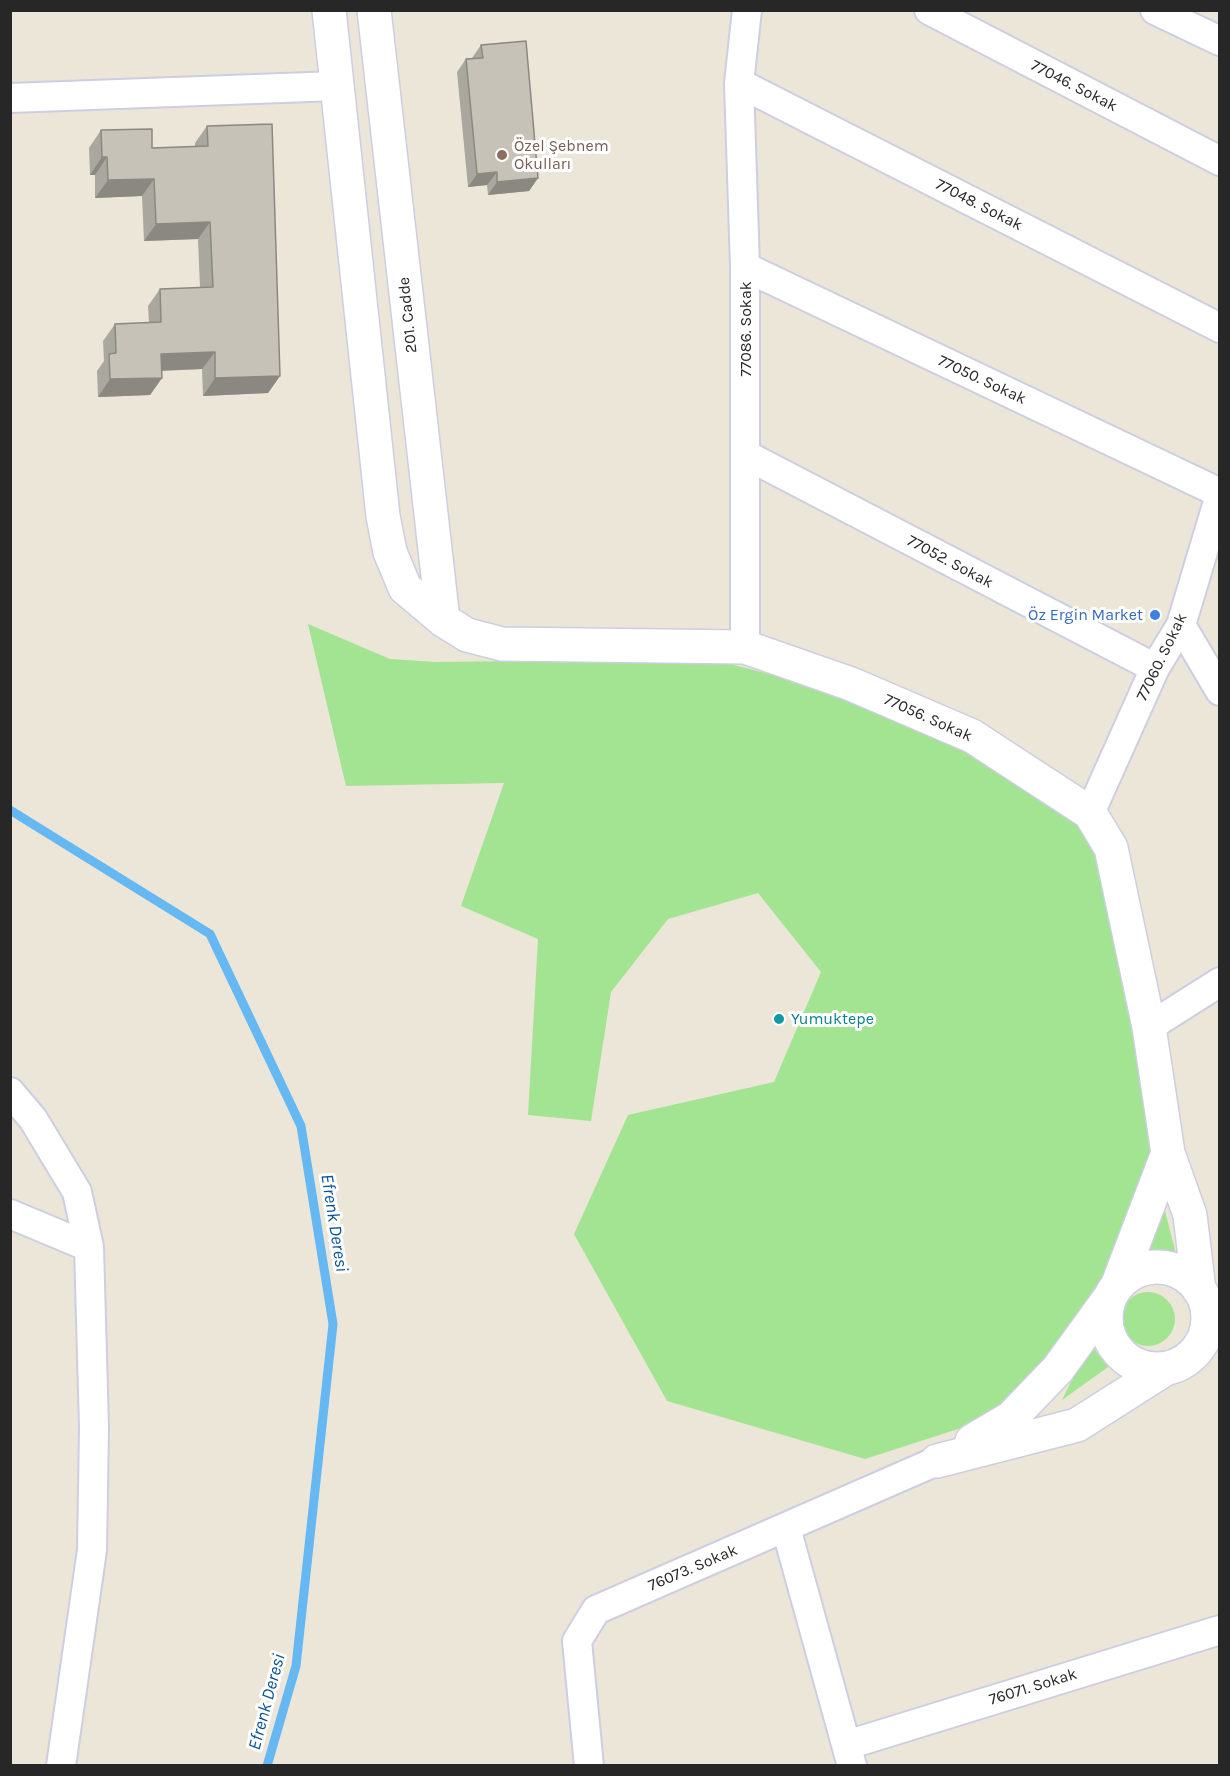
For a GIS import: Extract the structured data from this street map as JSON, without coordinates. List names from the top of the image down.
{
  "streets": {
    "street": [
      "77046. Sokak",
      "77048. Sokak",
      "201. Cadde",
      "77086. Sokak",
      "77050. Sokak",
      "77052. Sokak",
      "77060. Sokak",
      "77056. Sokak",
      "76073. Sokak",
      "76071. Sokak"
    ]
  },
  "crossings": [
    ["77048. Sokak", "77086. Sokak"],
    ["201. Cadde", "77056. Sokak"],
    ["77086. Sokak", "77050. Sokak"],
    ["77086. Sokak", "77052. Sokak"],
    ["77086. Sokak", "77056. Sokak"],
    ["77050. Sokak", "77060. Sokak"],
    ["77052. Sokak", "77060. Sokak"],
    ["77060. Sokak", "77056. Sokak"]
  ],
  "water": ["Efrenk Deresi"],
  "places": ["Özel Şebnem Okulları", "Öz Ergin Market", "Yumuktepe"]
}
